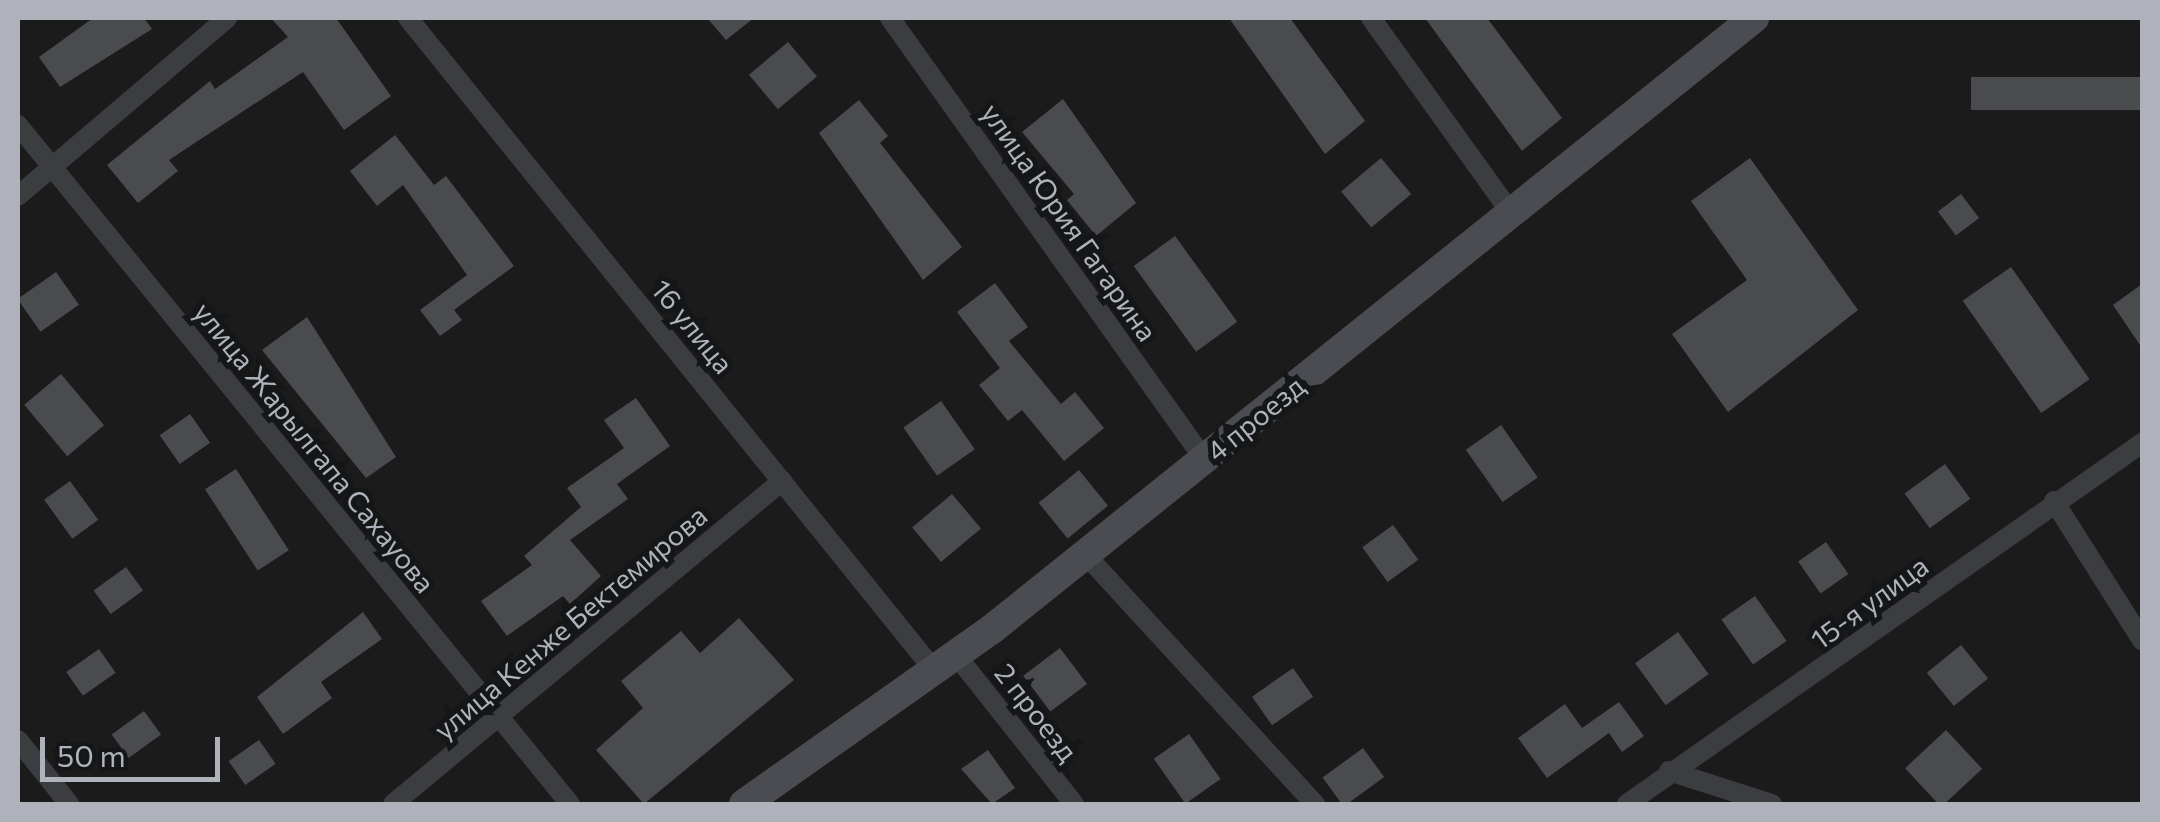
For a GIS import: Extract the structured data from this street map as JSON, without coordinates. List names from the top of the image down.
{
  "streets": {
    "street": [
      "улица Юрия Гагарина",
      "16 улица",
      "4 проезд",
      "улица Жарылгапа Сахауова",
      "15-я улица",
      "улица Кенже Бектемирова",
      "2 проезд"
    ]
  },
  "crossings": [
    ["улица Юрия Гагарина", "4 проезд"],
    ["16 улица", "4 проезд"],
    ["16 улица", "улица Кенже Бектемирова"],
    ["16 улица", "2 проезд"],
    ["4 проезд", "2 проезд"],
    ["улица Жарылгапа Сахауова", "улица Кенже Бектемирова"]
  ],
  "scale_bar": "50 m"
}
